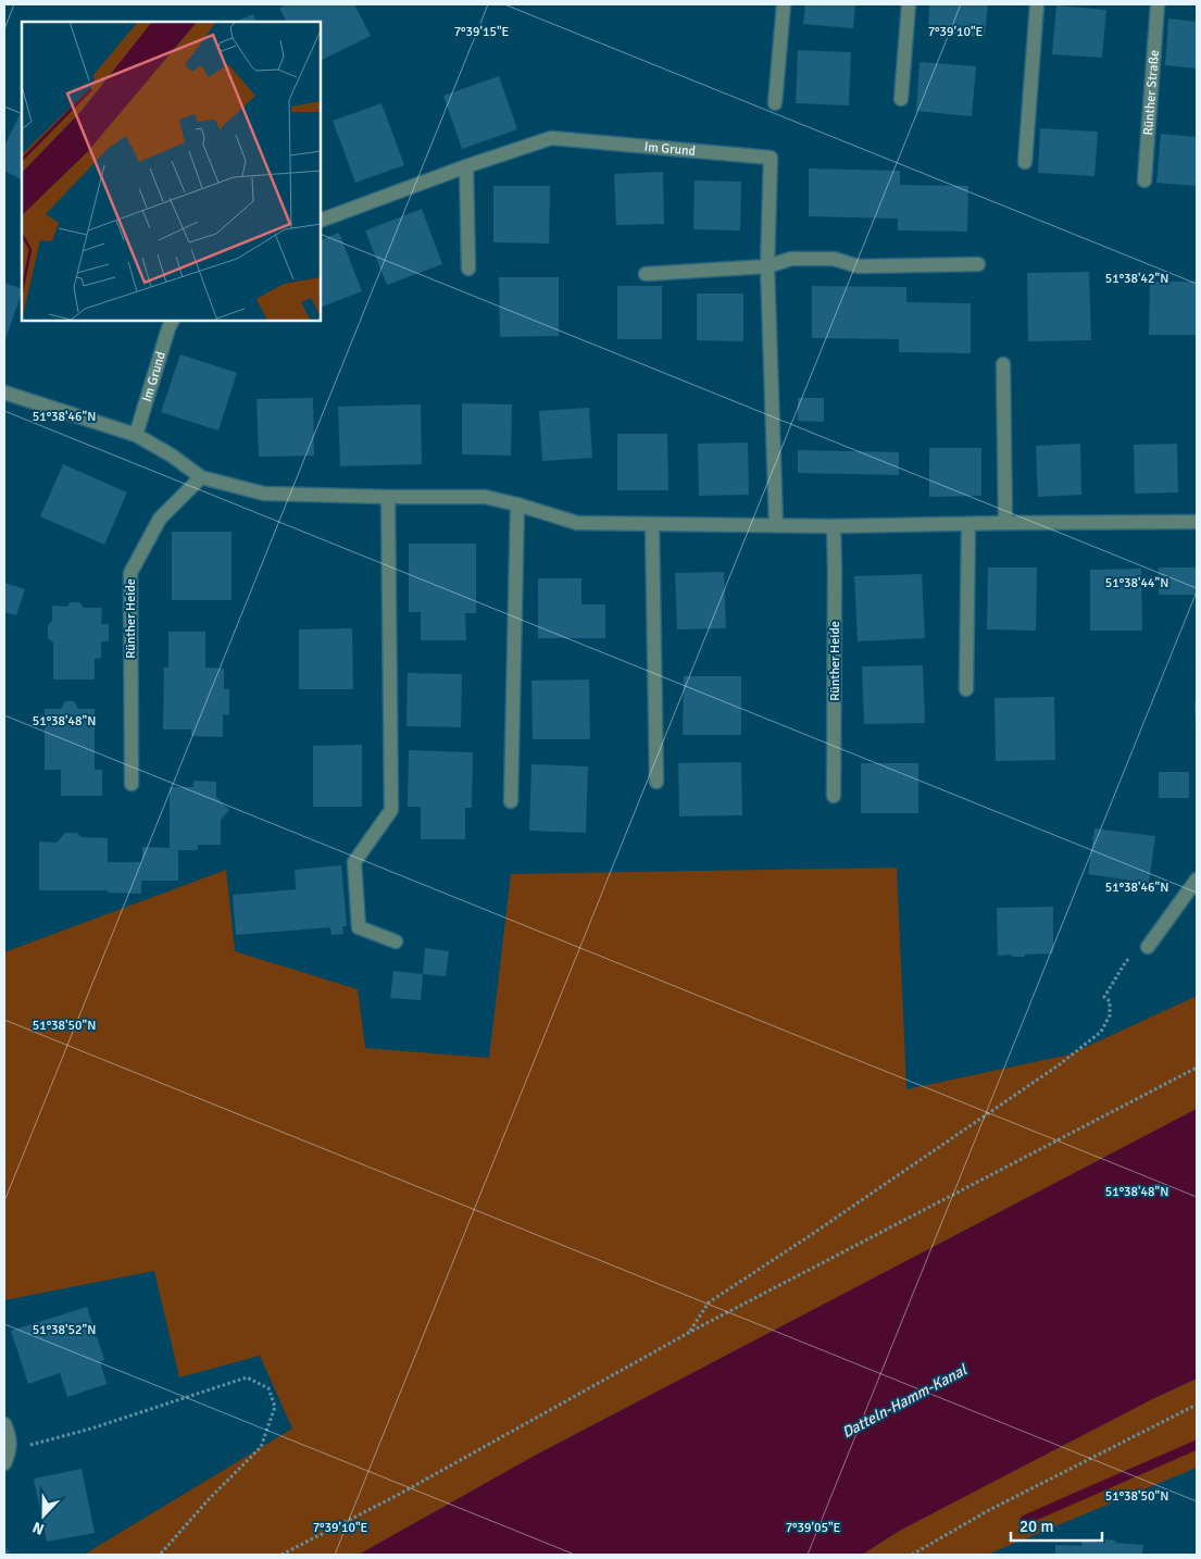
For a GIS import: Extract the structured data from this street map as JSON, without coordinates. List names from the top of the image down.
{
  "streets": {
    "street": ["Rünther Straße", "Im Grund", "Rünther Heide"]
  },
  "water": ["Datteln-Hamm-Kanal"],
  "scale_bar": "20 m",
  "north": "bottom",
  "coordinates": [
    "7°39'15\"E",
    "7°39'10\"E",
    "51°38'42\"N",
    "51°38'46\"N",
    "51°38'44\"N",
    "51°38'48\"N",
    "51°38'50\"N",
    "51°38'52\"N",
    "7°39'05\"E"
  ]
}
